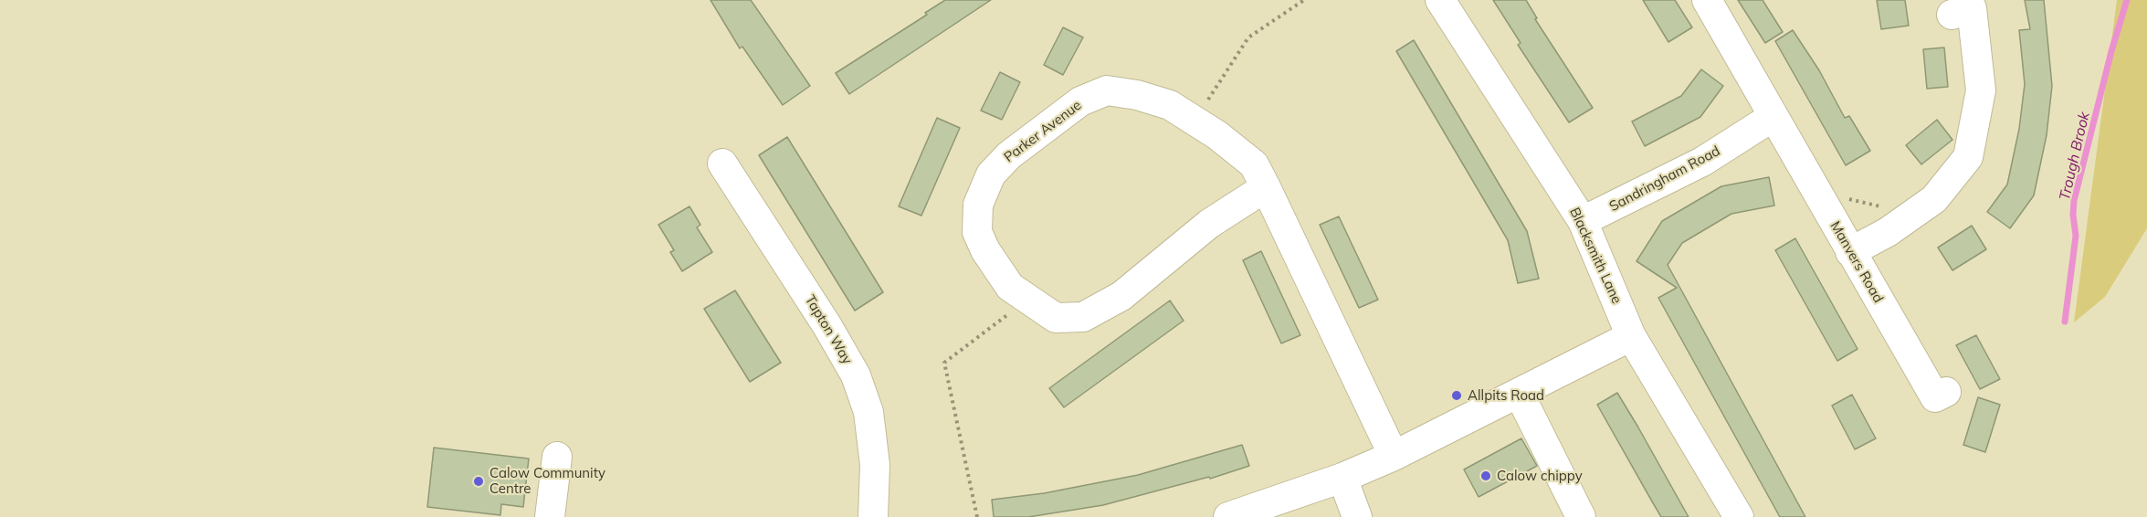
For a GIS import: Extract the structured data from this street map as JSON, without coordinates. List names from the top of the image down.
{
  "streets": {
    "street": [
      "Parker Avenue",
      "Sandringham Road",
      "Blacksmith Lane",
      "Manvers Road",
      "Tapton Way"
    ]
  },
  "crossings": [
    ["Sandringham Road", "Blacksmith Lane"],
    ["Sandringham Road", "Manvers Road"]
  ],
  "water": ["Trough Brook"],
  "places": ["Allpits Road", "Calow chippy", "Calow Community Centre"]
}
